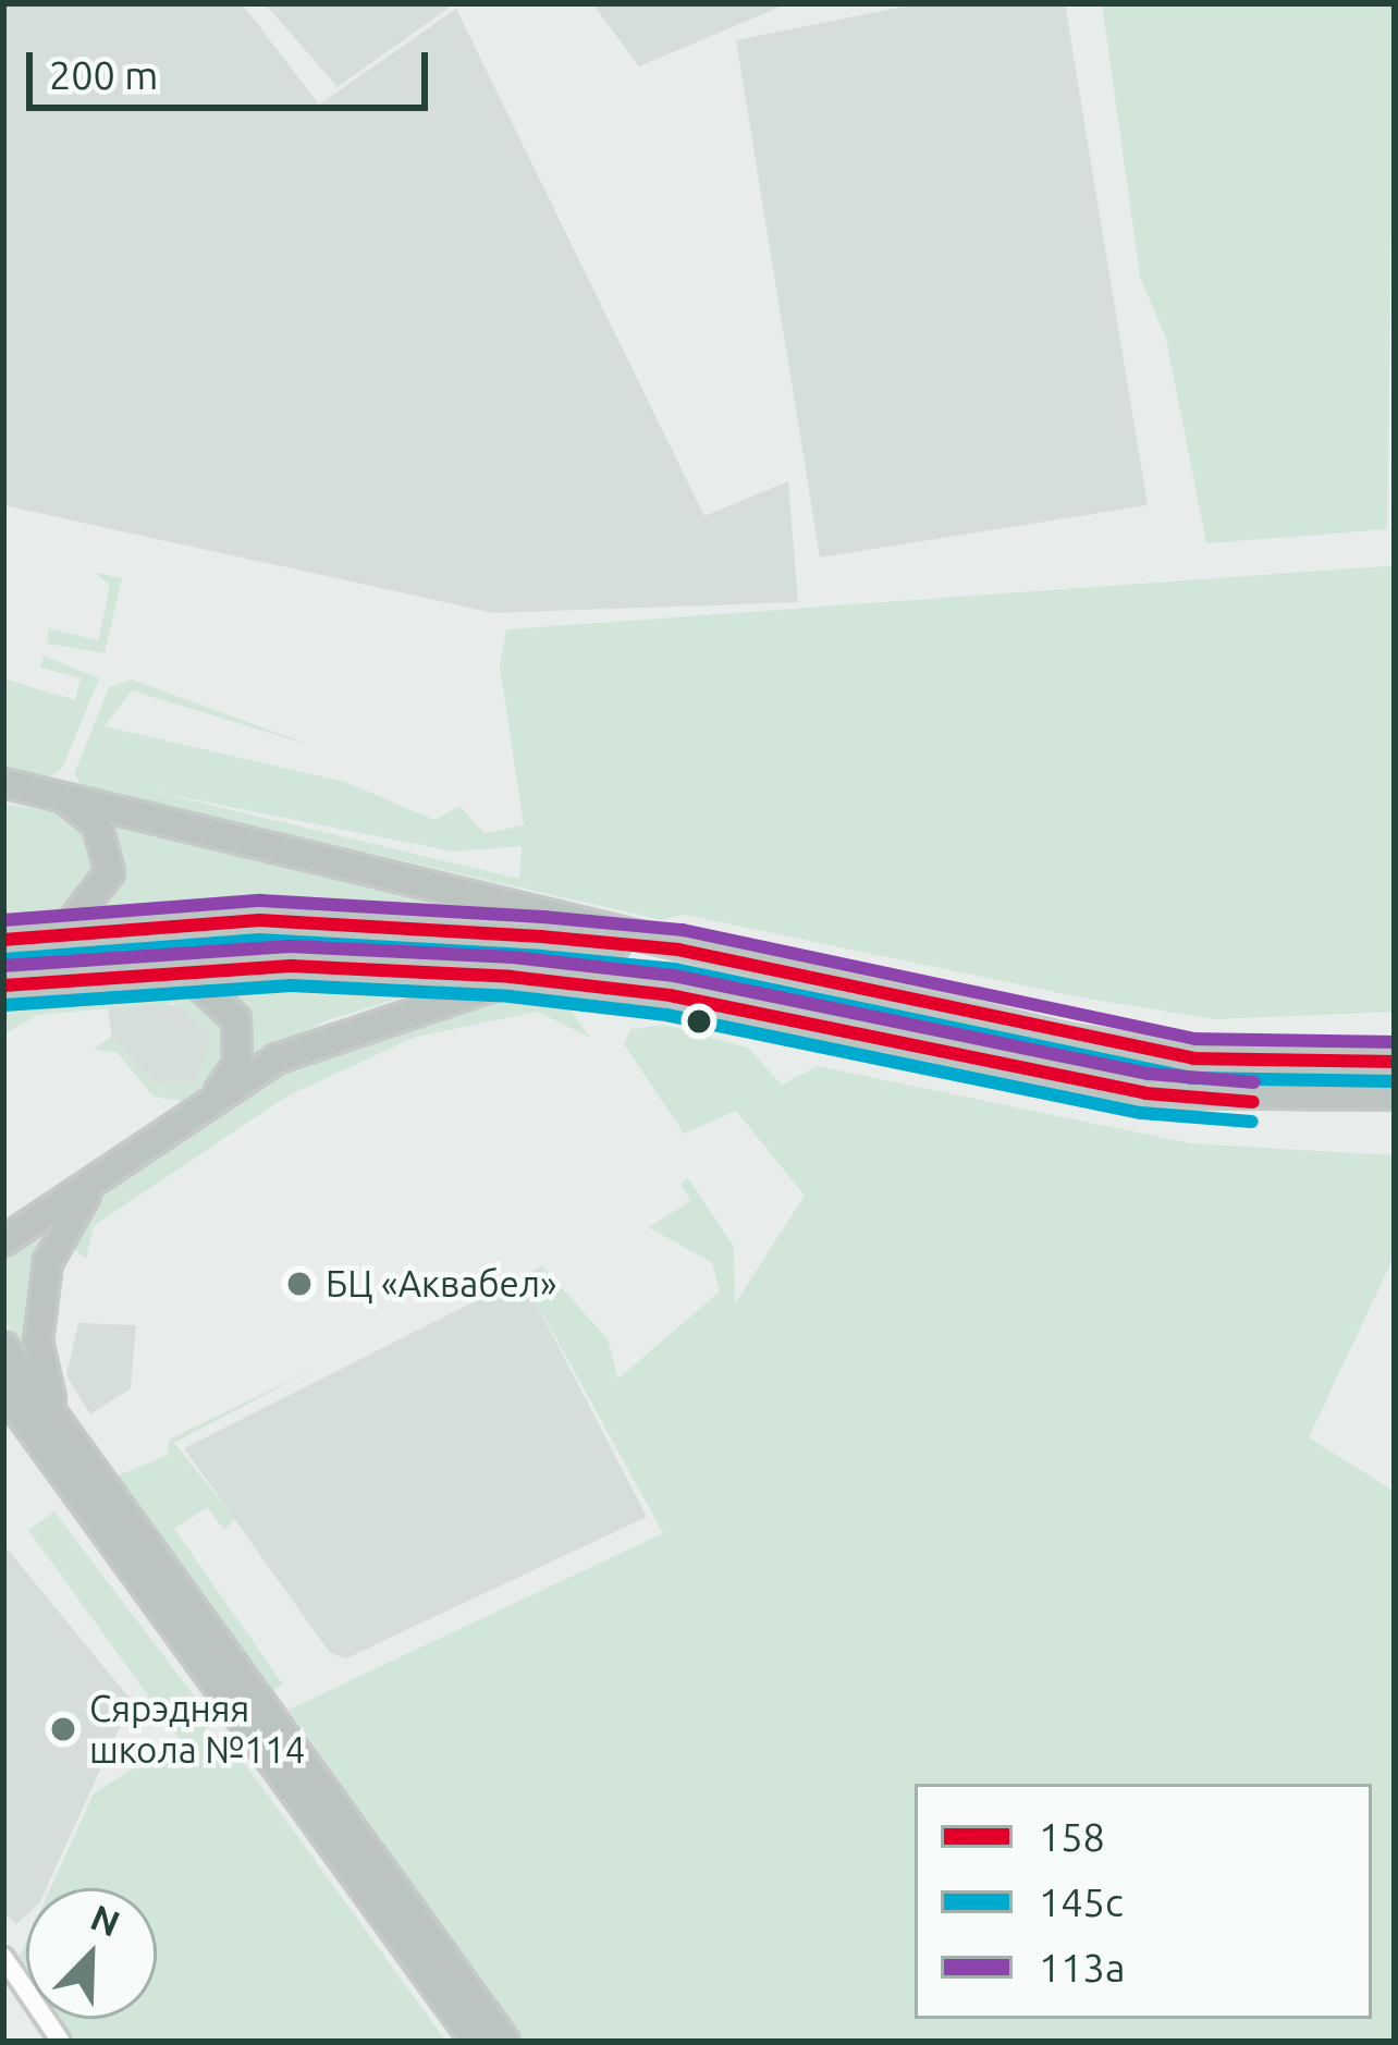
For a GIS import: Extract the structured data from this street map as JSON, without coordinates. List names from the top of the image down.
{
  "places": ["БЦ «Аквабел»", "Сярэдняя школа №114"],
  "lines": ["transit line 113а", "transit line 158", "transit line 145с"],
  "legend": ["158", "145с", "113а"],
  "scale_bar": "200 m",
  "north": "top right"
}
